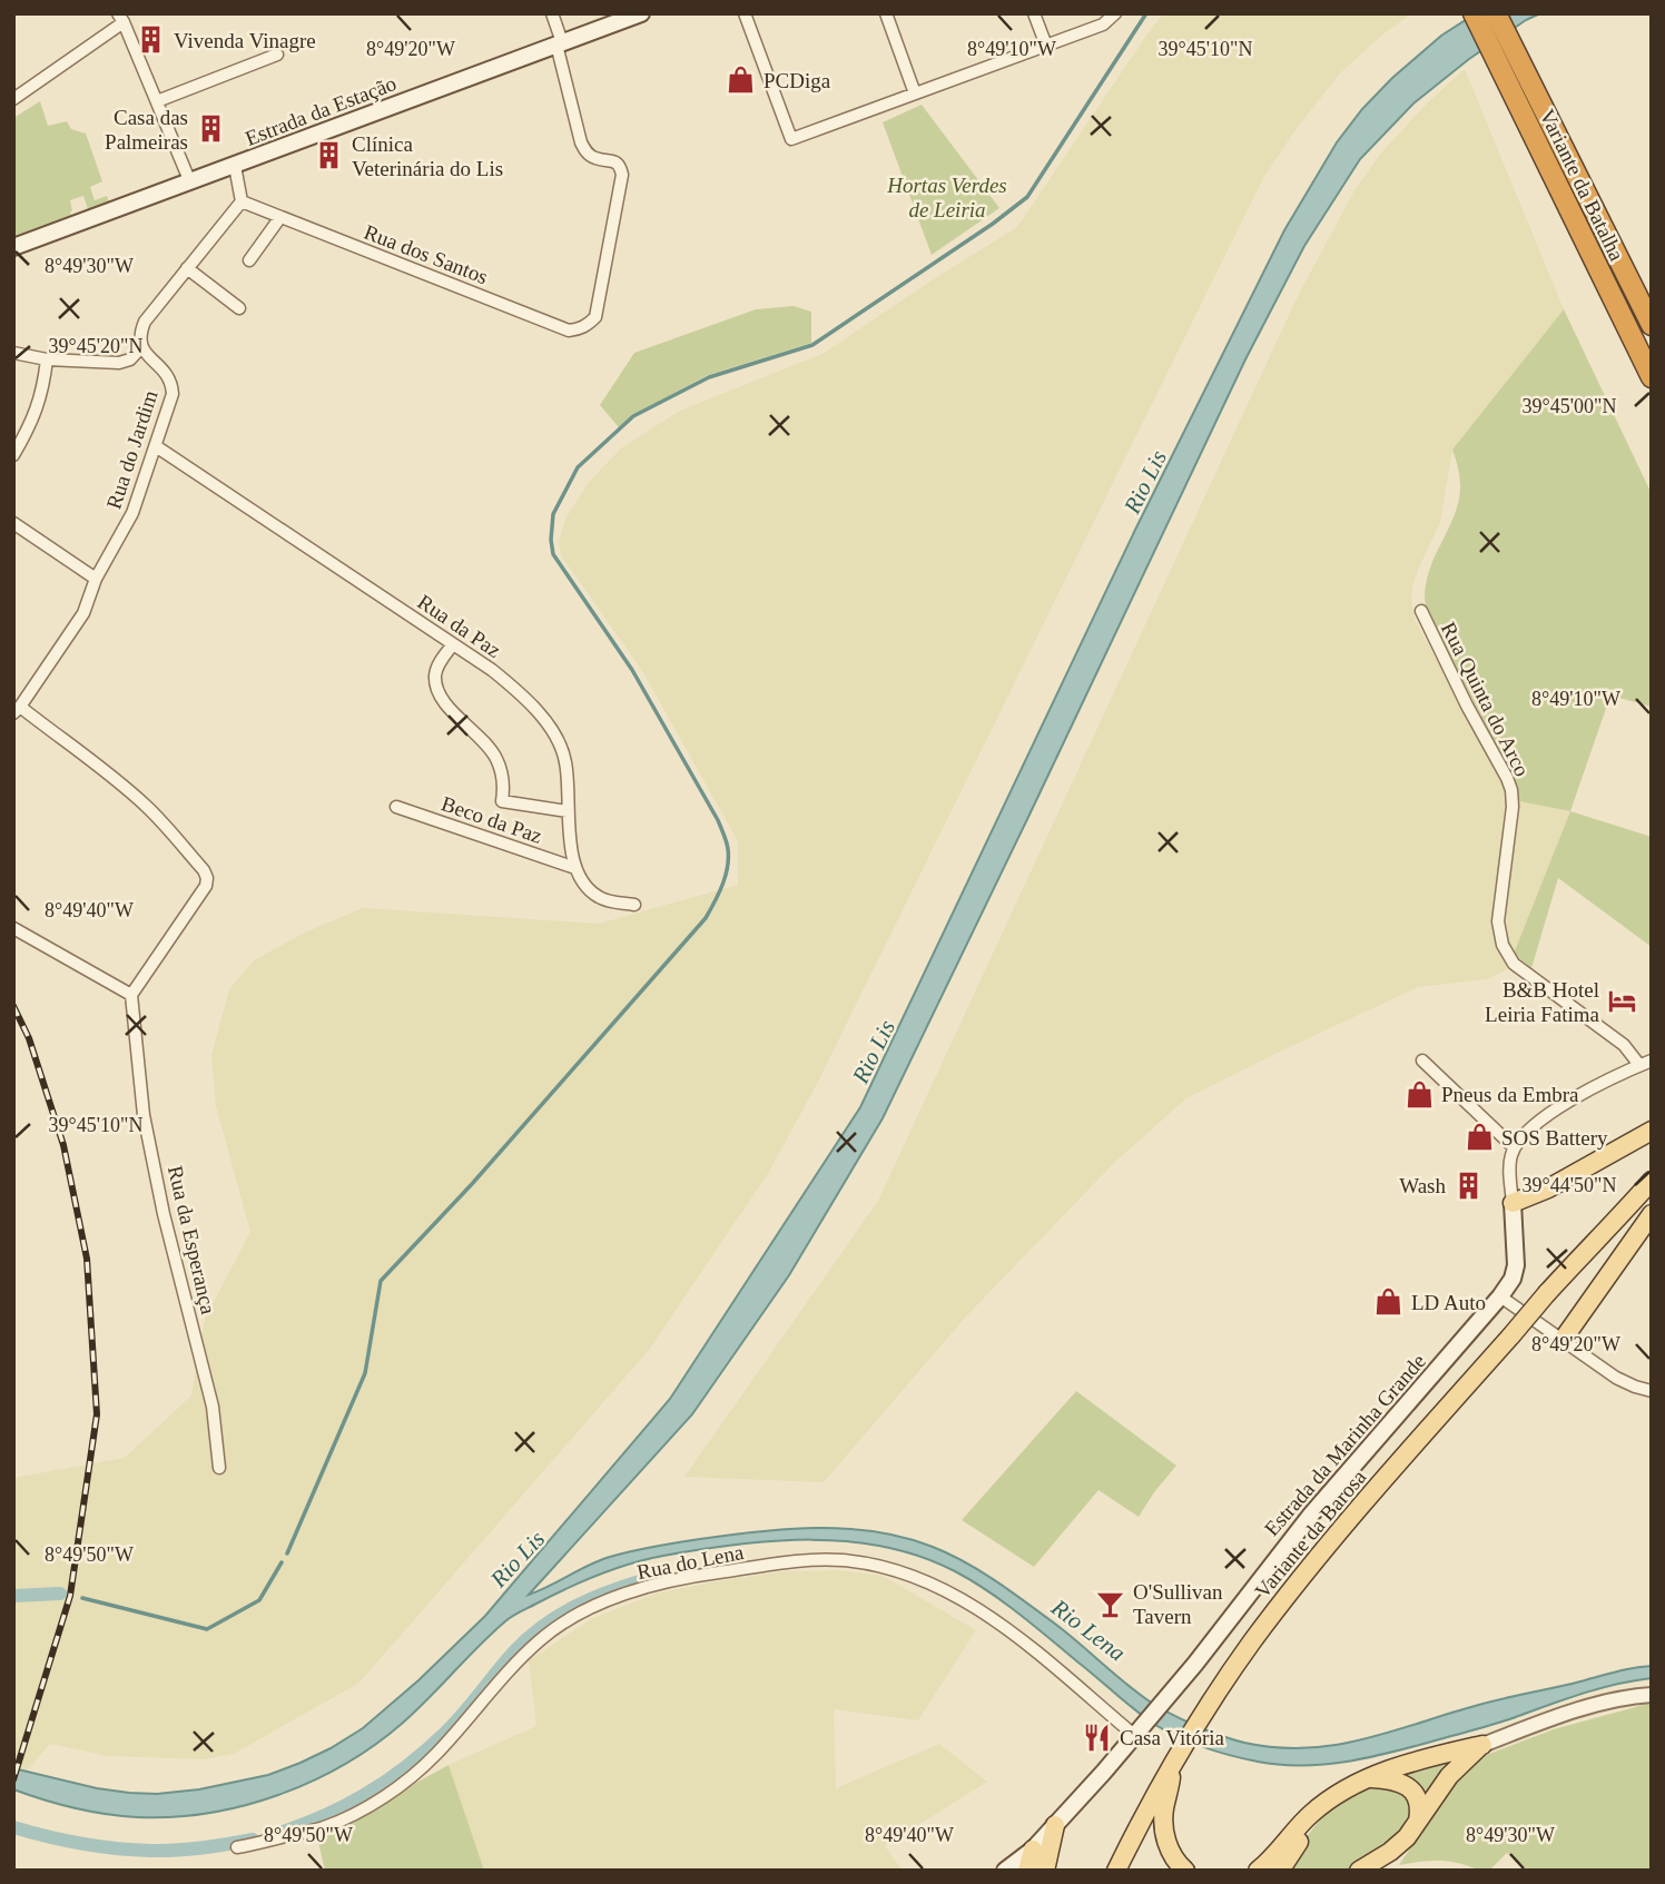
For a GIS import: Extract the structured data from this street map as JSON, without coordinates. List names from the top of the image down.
{
  "streets": {
    "highway": ["Variante da Batalha"],
    "main road": ["Estrada da Estação", "Estrada da Marinha Grande", "Variante da Barosa"],
    "street": [
      "Rua dos Santos",
      "Rua do Jardim",
      "Rua da Paz",
      "Rua Quinta do Arco",
      "Beco da Paz",
      "Rua da Esperança",
      "Rua do Lena"
    ]
  },
  "crossings": [
    ["Estrada da Estação", "Rua dos Santos"],
    ["Rua do Jardim", "Rua da Paz"],
    ["Rua da Paz", "Beco da Paz"],
    ["Estrada da Marinha Grande", "Rua do Lena"]
  ],
  "water": ["Rio Lis", "Rio Lena"],
  "parks": ["Hortas Verdes de Leiria"],
  "places": {
    "building": [
      "Vivenda Vinagre",
      "Casa das Palmeiras",
      "Clínica Veterinária do Lis",
      "Wash"
    ],
    "shop": [
      "PCDiga",
      "Pneus da Embra",
      "SOS Battery",
      "LD Auto"
    ],
    "hotel": ["B&B Hotel Leiria Fatima"],
    "bar": ["O'Sullivan Tavern"],
    "restaurant": ["Casa Vitória"]
  },
  "coordinates": [
    "39°45'10\"N",
    "8°49'20\"W",
    "8°49'10\"W",
    "8°49'30\"W",
    "39°45'20\"N",
    "39°45'00\"N",
    "8°49'40\"W",
    "39°44'50\"N",
    "8°49'50\"W"
  ]
}
